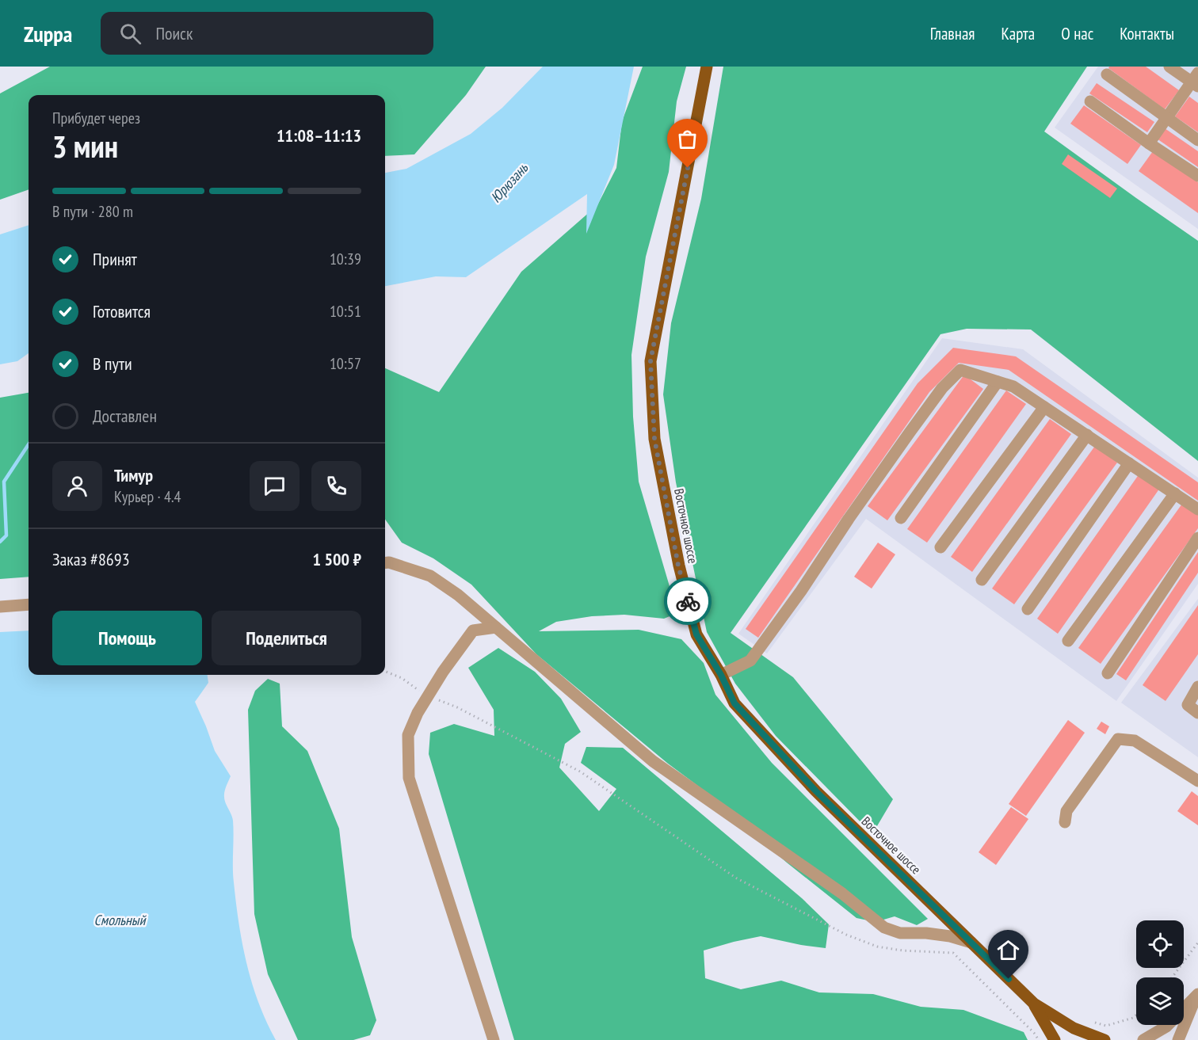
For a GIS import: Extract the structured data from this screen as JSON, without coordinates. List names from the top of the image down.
{
  "streets": {
    "main road": ["Восточное шоссе"]
  },
  "water": ["Юрюзань", "Смольный"],
  "page": {
    "header": "Zuppa",
    "search": "Поиск",
    "nav": [
      "Главная",
      "Карта",
      "О нас",
      "Контакты"
    ],
    "heading": ["3 мин", "Прибудет через", "11:08–11:13"],
    "panel": [
      "Тимур",
      "Курьер · 4.4",
      "Заказ #8693",
      "1 500 ₽"
    ],
    "bar": "В пути · 280 m",
    "list": [
      ["Принят", "10:39"],
      ["Готовится", "10:51"],
      ["В пути", "10:57"],
      "Доставлен"
    ],
    "buttons": ["Помощь", "Поделиться"]
  }
}
